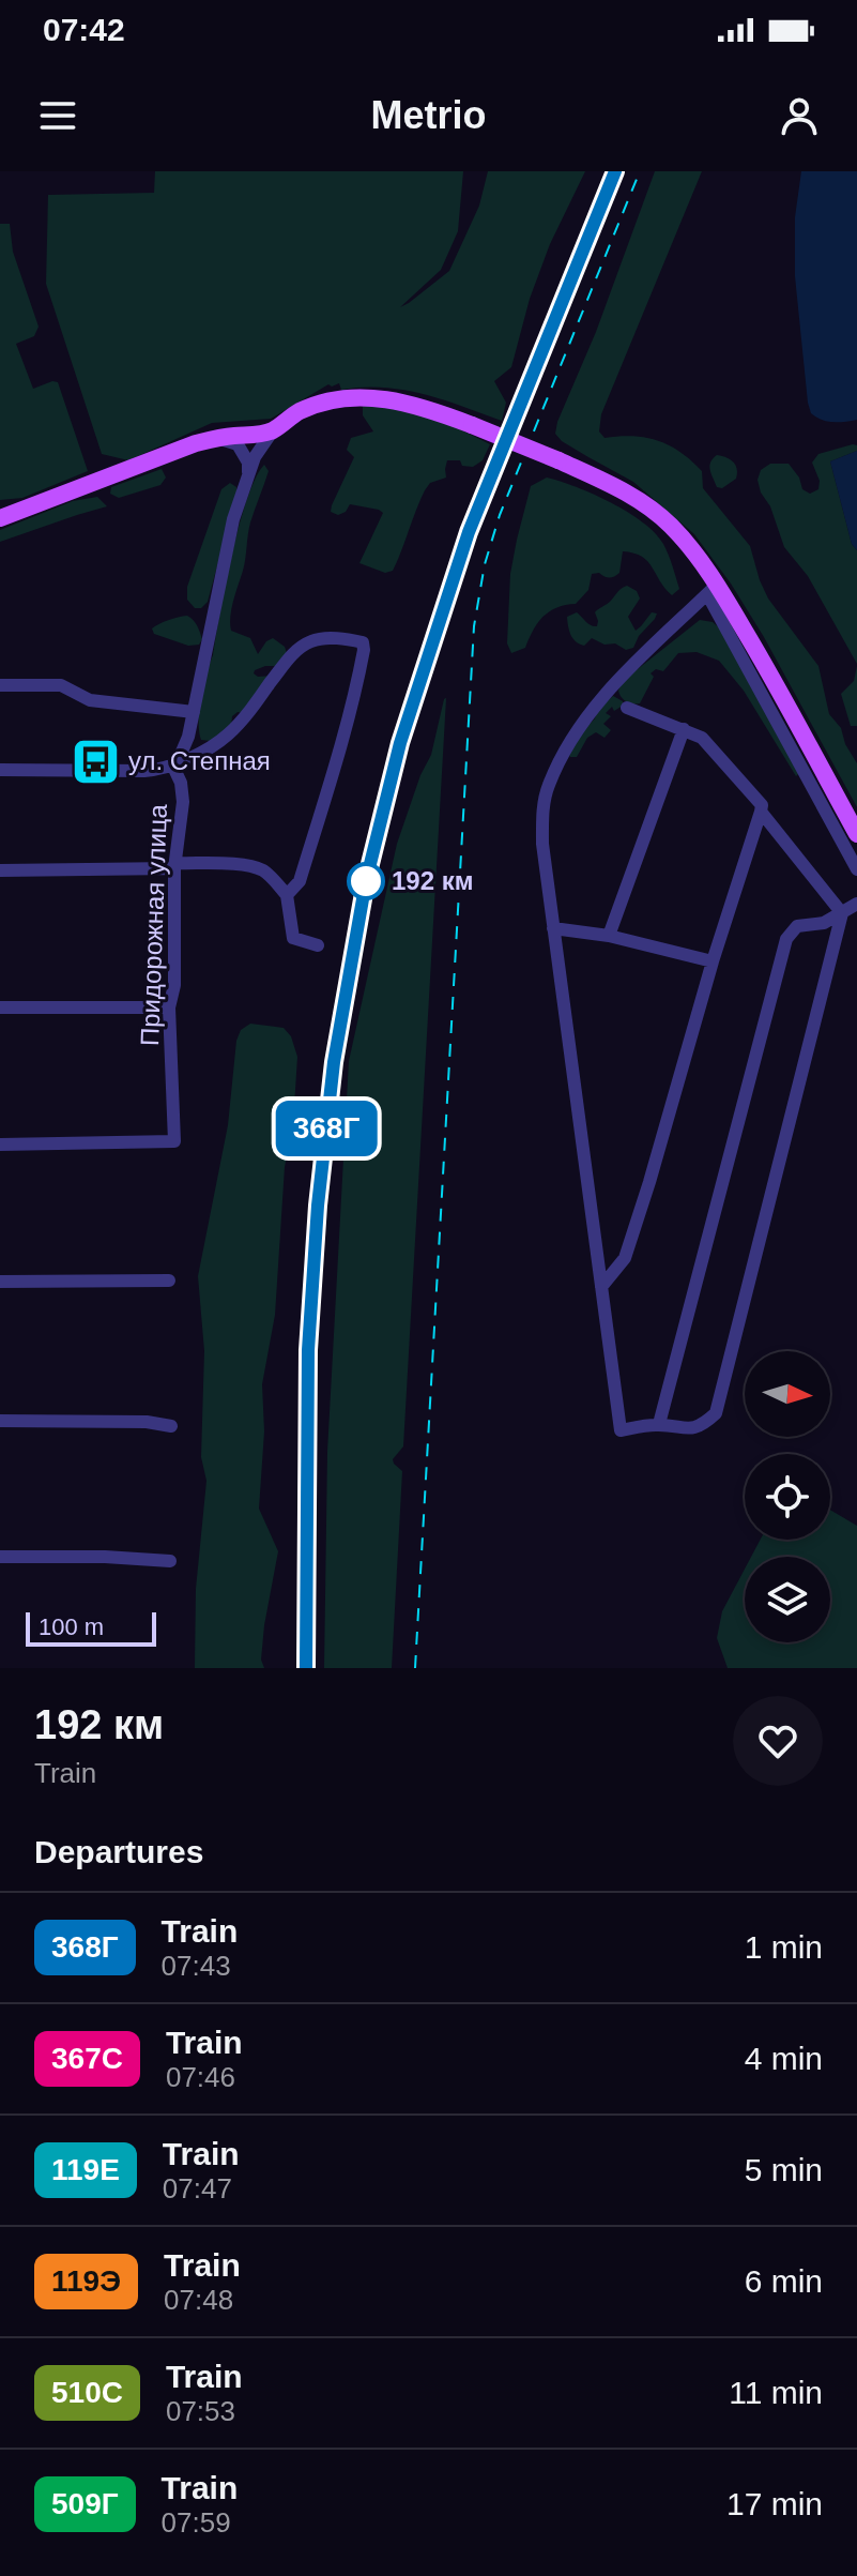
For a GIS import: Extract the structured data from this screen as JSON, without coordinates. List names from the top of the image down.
{
  "streets": {
    "street": ["Придорожная улица"]
  },
  "places": {
    "bus stop": ["ул. Степная"],
    "other": ["192 км"]
  },
  "scale_bar": "100 m",
  "north": "right",
  "page": {
    "status": "07:42",
    "header": "Metrio",
    "on_map": "368Г",
    "scale": "100 m",
    "heading": [
      ["192 км", "Train"],
      "Departures"
    ],
    "list": [
      {
        "mark": "368Г",
        "name": "Train",
        "note": "07:43",
        "value": "1 min"
      },
      {
        "mark": "367С",
        "name": "Train",
        "note": "07:46",
        "value": "4 min"
      },
      {
        "mark": "119Е",
        "name": "Train",
        "note": "07:47",
        "value": "5 min"
      },
      {
        "mark": "119Э",
        "name": "Train",
        "note": "07:48",
        "value": "6 min"
      },
      {
        "mark": "510С",
        "name": "Train",
        "note": "07:53",
        "value": "11 min"
      },
      {
        "mark": "509Г",
        "name": "Train",
        "note": "07:59",
        "value": "17 min"
      }
    ]
  }
}
